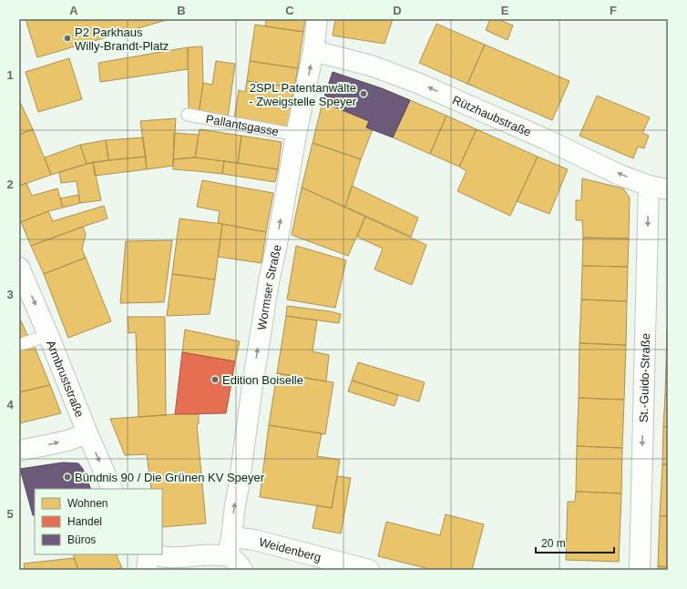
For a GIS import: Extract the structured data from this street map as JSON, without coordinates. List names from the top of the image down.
{
  "streets": {
    "street": [
      "Rützhaubstraße",
      "Wormser Straße",
      "St.-Guido-Straße",
      "Armbruststraße",
      "Weidenberg"
    ],
    "lane": ["Pallantsgasse"]
  },
  "crossings": [
    ["Rützhaubstraße", "Wormser Straße"],
    ["Rützhaubstraße", "St.-Guido-Straße"],
    ["Pallantsgasse", "Wormser Straße"],
    ["Wormser Straße", "Weidenberg"]
  ],
  "one_way": [
    "Rützhaubstraße",
    "Wormser Straße",
    "St.-Guido-Straße",
    "Armbruststraße"
  ],
  "places": [
    "P2 Parkhaus Willy-Brandt-Platz",
    "2SPL Patentanwälte - Zweigstelle Speyer",
    "Edition Boiselle",
    "Bündnis 90 / Die Grünen KV Speyer"
  ],
  "legend": ["Wohnen", "Handel", "Büros"],
  "scale_bar": "20 m",
  "grid": {
    "columns": [
      "A",
      "B",
      "C",
      "D",
      "E",
      "F"
    ],
    "rows": [
      "1",
      "2",
      "3",
      "4",
      "5"
    ]
  }
}
